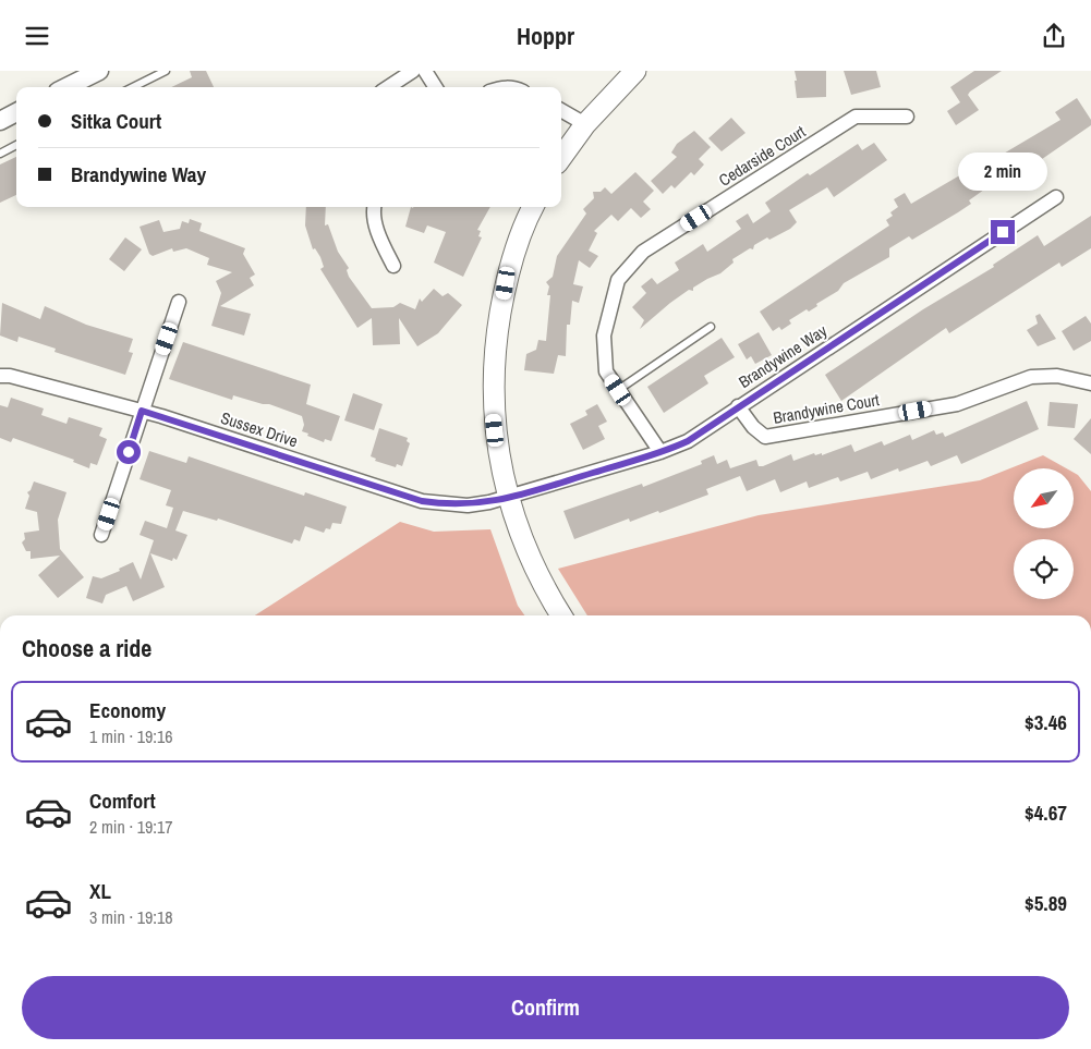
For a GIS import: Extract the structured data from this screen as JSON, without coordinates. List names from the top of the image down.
{
  "streets": {
    "street": [
      "Cedarside Court",
      "Brandywine Way",
      "Brandywine Court",
      "Sussex Drive"
    ]
  },
  "crossings": [
    ["Cedarside Court", "Brandywine Way"],
    ["Brandywine Way", "Brandywine Court"],
    ["Brandywine Way", "Sussex Drive"]
  ],
  "north": "bottom left",
  "page": {
    "header": "Hoppr",
    "banner": ["Sitka Court", "Brandywine Way"],
    "bubble": "2 min",
    "heading": "Choose a ride",
    "list": [
      {
        "name": "Economy",
        "note": "1 min · 19:16",
        "value": "$3.46"
      },
      {
        "name": "Comfort",
        "note": "2 min · 19:17",
        "value": "$4.67"
      },
      {
        "name": "XL",
        "note": "3 min · 19:18",
        "value": "$5.89"
      }
    ],
    "buttons": "Confirm"
  }
}
